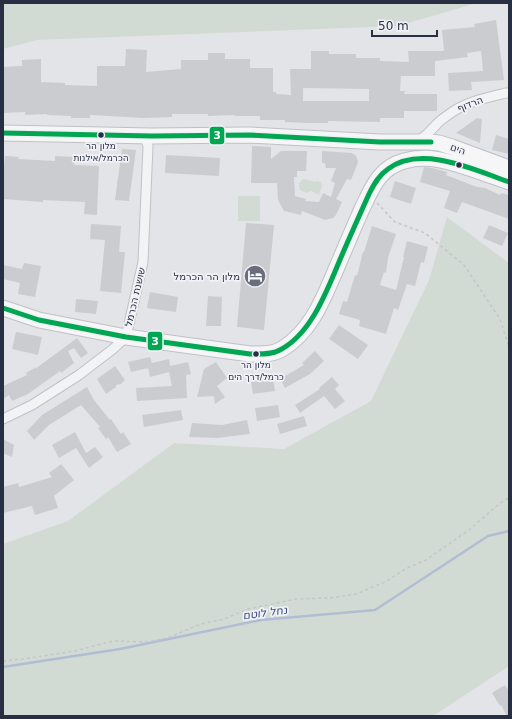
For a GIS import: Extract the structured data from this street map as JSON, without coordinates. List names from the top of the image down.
{
  "streets": {
    "main road": ["הים"],
    "street": ["הרדוף", "שושנת הכרמל"]
  },
  "crossings": [
    ["הרדוף", "הים"],
    ["הים", "שושנת הכרמל"]
  ],
  "water": ["נחל לוטם"],
  "places": {
    "other": ["מלון הר הכרמל/אילנות", "מלון הר כרמל/דרך הים"],
    "hotel": ["מלון הר הכרמל"]
  },
  "lines": ["transit line 3"],
  "scale_bar": "50 m"
}
